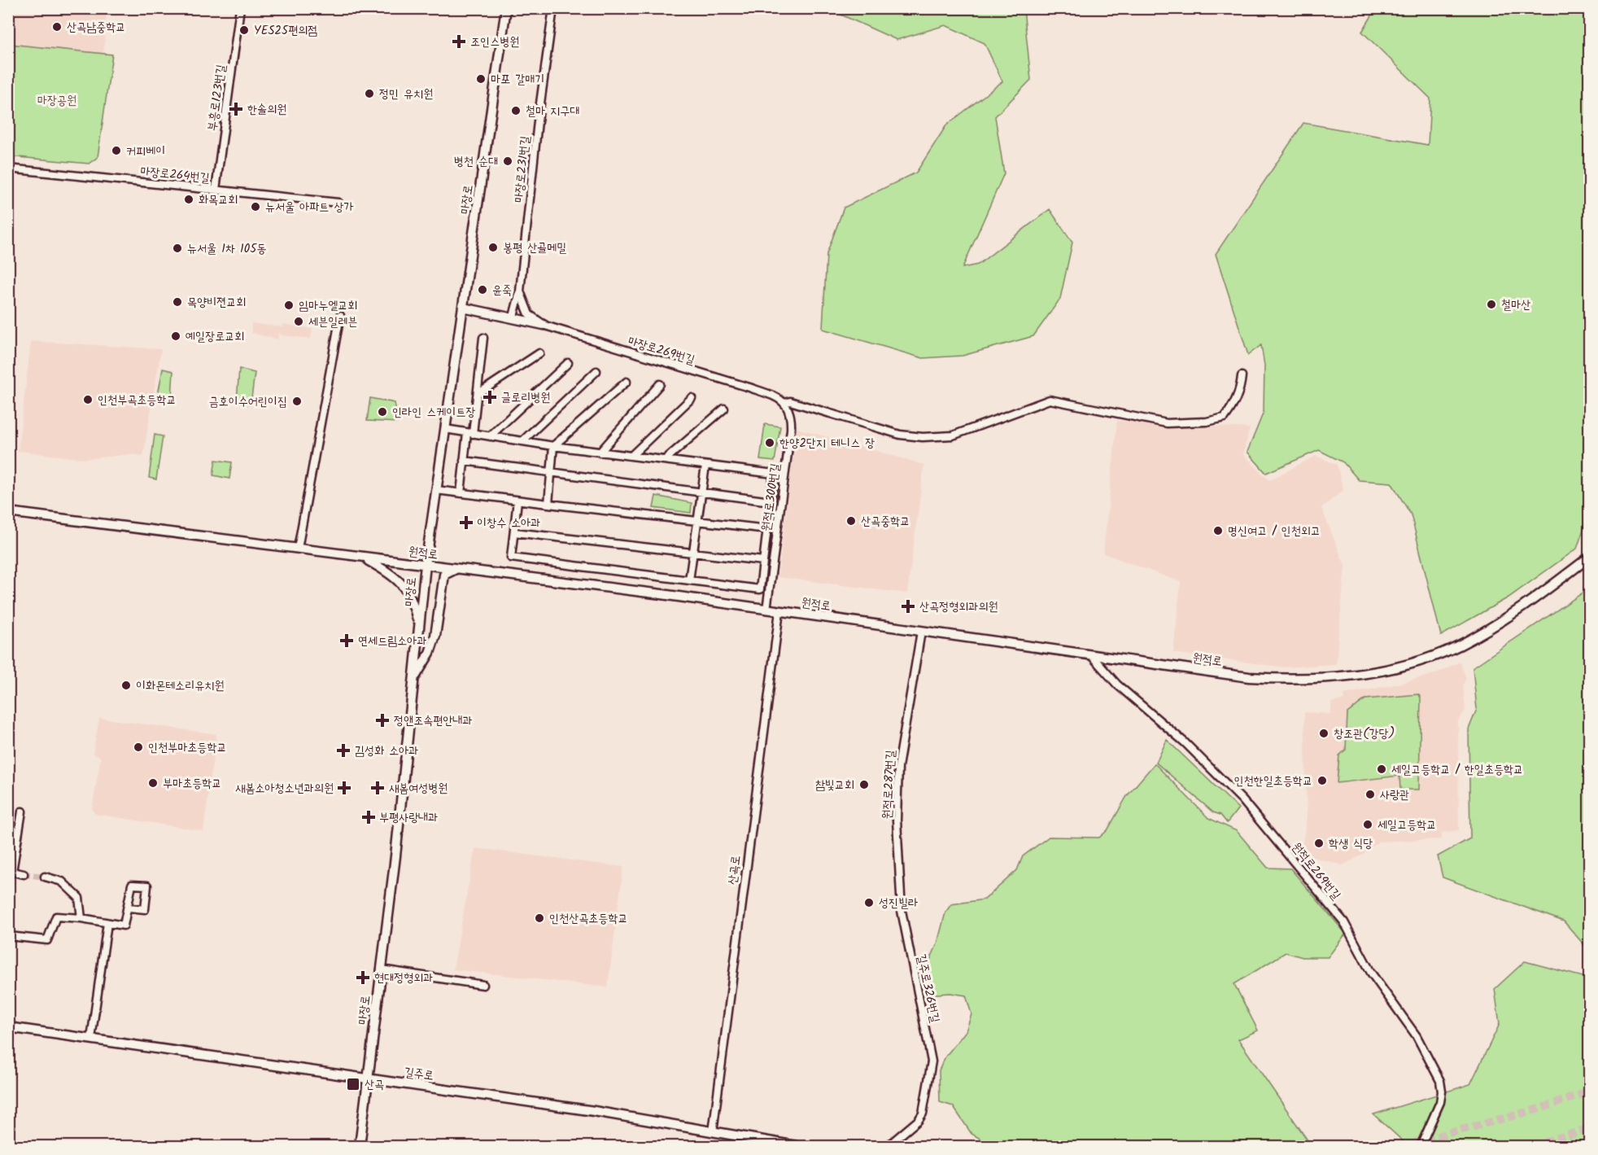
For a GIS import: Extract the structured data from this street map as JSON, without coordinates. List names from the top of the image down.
{
  "streets": {
    "main road": ["마장로", "원적로", "길주로"],
    "street": [
      "부흥로123번길",
      "마장로231번길",
      "마장로264번길",
      "마장로269번길",
      "원적로300번길",
      "원적로287번길",
      "산곡로",
      "원적로269번길",
      "길주로326번길"
    ]
  },
  "crossings": [
    ["부흥로123번길", "마장로264번길"],
    ["마장로231번길", "마장로269번길"],
    ["마장로", "원적로"],
    ["마장로", "길주로"],
    ["마장로269번길", "원적로300번길"],
    ["원적로300번길", "원적로"],
    ["원적로", "원적로287번길"],
    ["원적로", "산곡로"],
    ["원적로", "원적로269번길"],
    ["원적로287번길", "길주로326번길"],
    ["산곡로", "길주로"]
  ],
  "parks": ["마장공원"],
  "places": {
    "other": [
      "산곡남중학교",
      "YES25편의점",
      "마포 갈매기",
      "정민 유치원",
      "철마 지구대",
      "커피베이",
      "병천 순대",
      "화목교회",
      "뉴서울 아파트 상가",
      "봉평 산골메밀",
      "뉴서울 1차 105동",
      "윤죽",
      "목양비젼교회",
      "철마산",
      "임마누엘교회",
      "세븐일레븐",
      "예일장로교회",
      "인천부곡초등학교",
      "금호이수어린이집",
      "인라인 스케이트장",
      "한양2단지 테니스 장",
      "산곡중학교",
      "명신여고 / 인천외고",
      "이화몬테소리유치원",
      "창조관(강당)",
      "인천부마초등학교",
      "세일고등학교 / 한일초등학교",
      "인천한일초등학교",
      "부마초등학교",
      "참빛교회",
      "사랑관",
      "세일고등학교",
      "학생 식당",
      "성진빌라",
      "인천산곡초등학교"
    ],
    "health": [
      "조인스병원",
      "한솔의원",
      "글로리병원",
      "이창수 소아과",
      "산곡정형외과의원",
      "연세드림소아과",
      "정앤조속편안내과",
      "김성화 소아과",
      "새봄소아청소년과의원",
      "새봄여성병원",
      "부평사랑내과",
      "현대정형외과"
    ],
    "transit": ["산곡"]
  }
}
